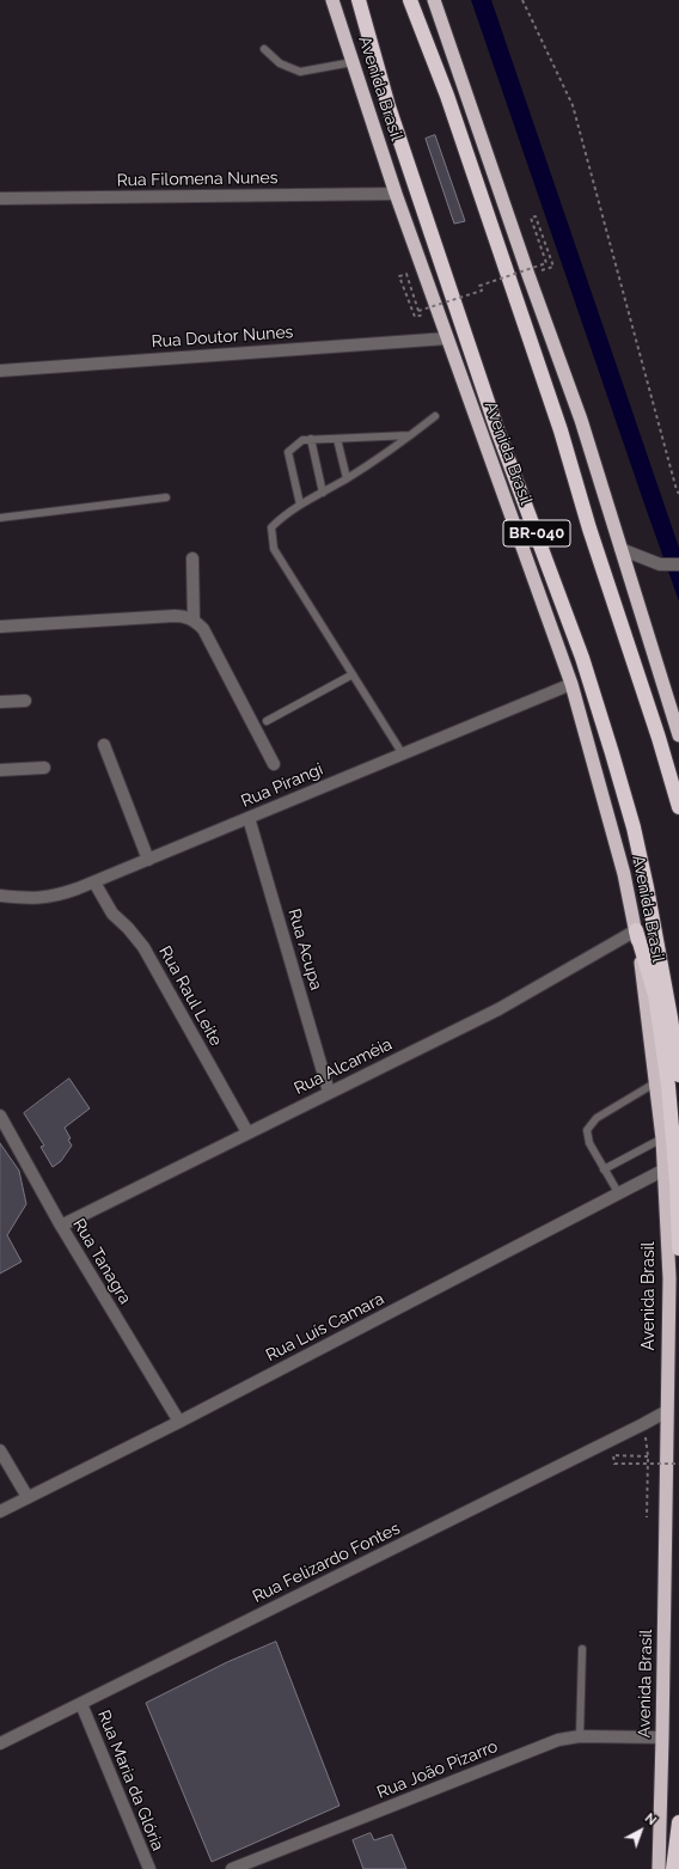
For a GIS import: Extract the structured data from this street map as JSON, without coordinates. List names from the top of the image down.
{
  "streets": {
    "highway": ["Avenida Brasil", "BR-040"],
    "street": [
      "Rua Filomena Nunes",
      "Rua Doutor Nunes",
      "Rua Pirangi",
      "Rua Acupa",
      "Rua Raul Leite",
      "Rua Alcaméia",
      "Rua Tanagra",
      "Rua Luís Camara",
      "Rua Felizardo Fontes",
      "Rua João Pizarro",
      "Rua Maria da Glória"
    ]
  },
  "crossings": [
    ["Avenida Brasil", "Rua Filomena Nunes"],
    ["Avenida Brasil", "Rua Doutor Nunes"],
    ["Avenida Brasil", "Rua Pirangi"],
    ["Avenida Brasil", "Rua Alcaméia"],
    ["Avenida Brasil", "Rua Luís Camara"],
    ["Avenida Brasil", "Rua Felizardo Fontes"],
    ["Avenida Brasil", "Rua João Pizarro"],
    ["Rua Pirangi", "Rua Acupa"],
    ["Rua Pirangi", "Rua Raul Leite"],
    ["Rua Acupa", "Rua Alcaméia"],
    ["Rua Raul Leite", "Rua Alcaméia"],
    ["Rua Alcaméia", "Rua Tanagra"],
    ["Rua Tanagra", "Rua Luís Camara"],
    ["Rua Felizardo Fontes", "Rua Maria da Glória"]
  ],
  "north": "top right"
}
